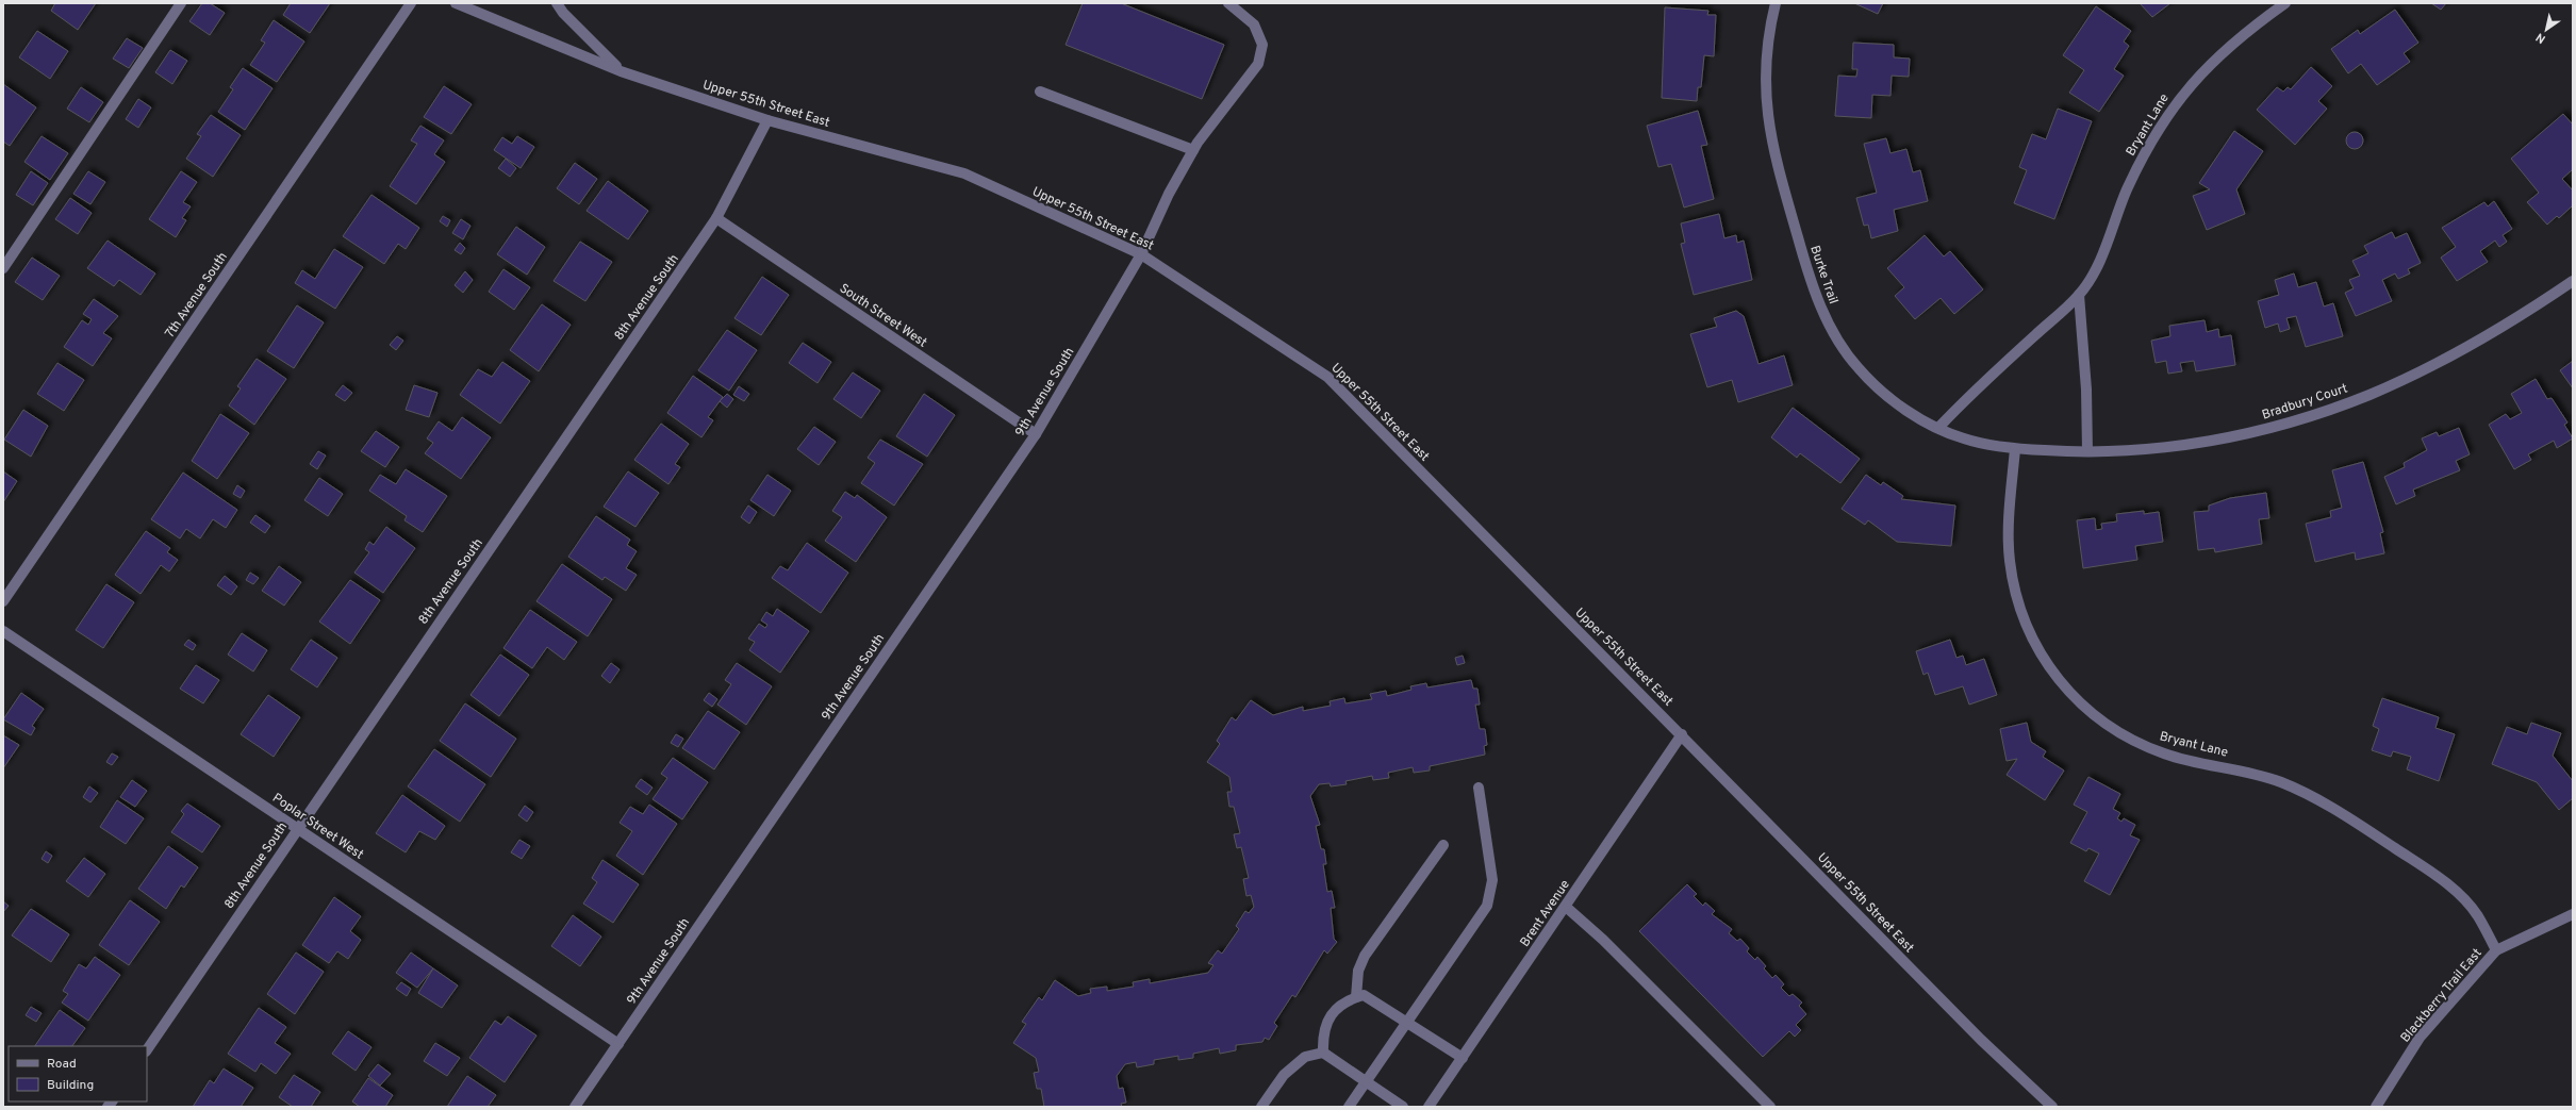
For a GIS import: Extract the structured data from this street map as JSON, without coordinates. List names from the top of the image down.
{
  "streets": {
    "street": [
      "Upper 55th Street East",
      "Bryant Lane",
      "Burke Trail",
      "7th Avenue South",
      "8th Avenue South",
      "South Street West",
      "9th Avenue South",
      "Bradbury Court",
      "Poplar Street West",
      "Brent Avenue",
      "Blackberry Trail East"
    ]
  },
  "crossings": [
    ["Upper 55th Street East", "8th Avenue South"],
    ["Upper 55th Street East", "9th Avenue South"],
    ["Upper 55th Street East", "Brent Avenue"],
    ["Bryant Lane", "Burke Trail"],
    ["Bryant Lane", "Bradbury Court"],
    ["Bryant Lane", "Blackberry Trail East"],
    ["Burke Trail", "Bradbury Court"],
    ["8th Avenue South", "South Street West"],
    ["8th Avenue South", "Poplar Street West"],
    ["South Street West", "9th Avenue South"],
    ["9th Avenue South", "Poplar Street West"]
  ],
  "legend": ["Road", "Building"],
  "north": "bottom left"
}
